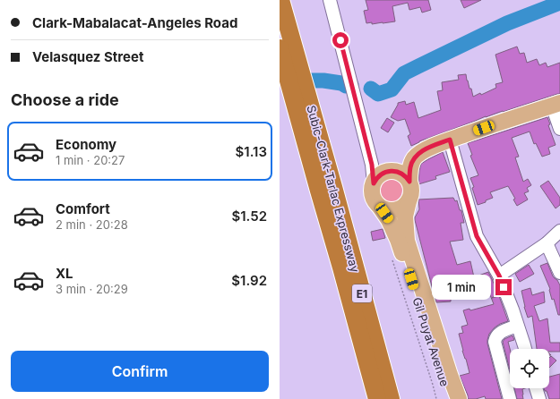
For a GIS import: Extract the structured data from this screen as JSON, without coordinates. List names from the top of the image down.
{
  "streets": {
    "highway": ["Subic-Clark-Tarlac Expressway", "E1"],
    "main road": ["Gil Puyat Avenue"]
  },
  "page": {
    "banner": ["Clark-Mabalacat-Angeles Road", "Velasquez Street"],
    "heading": "Choose a ride",
    "list": [
      {
        "name": "Economy",
        "note": "1 min · 20:27",
        "value": "$1.13"
      },
      {
        "name": "Comfort",
        "note": "2 min · 20:28",
        "value": "$1.52"
      },
      {
        "name": "XL",
        "note": "3 min · 20:29",
        "value": "$1.92"
      }
    ],
    "bubble": "1 min",
    "buttons": "Confirm"
  }
}
